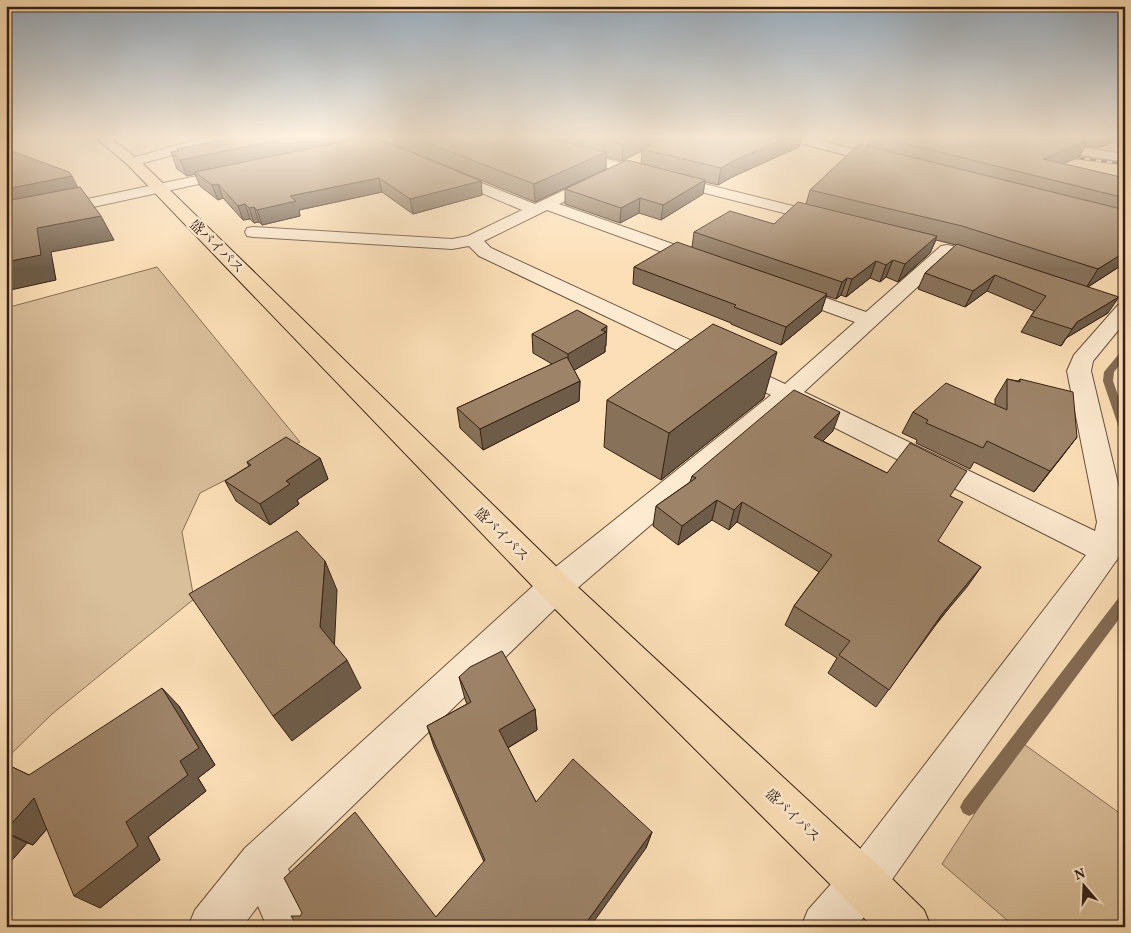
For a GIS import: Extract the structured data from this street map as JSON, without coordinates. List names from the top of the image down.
{
  "streets": {
    "highway": ["盛バイパス"]
  },
  "north": "top"
}
